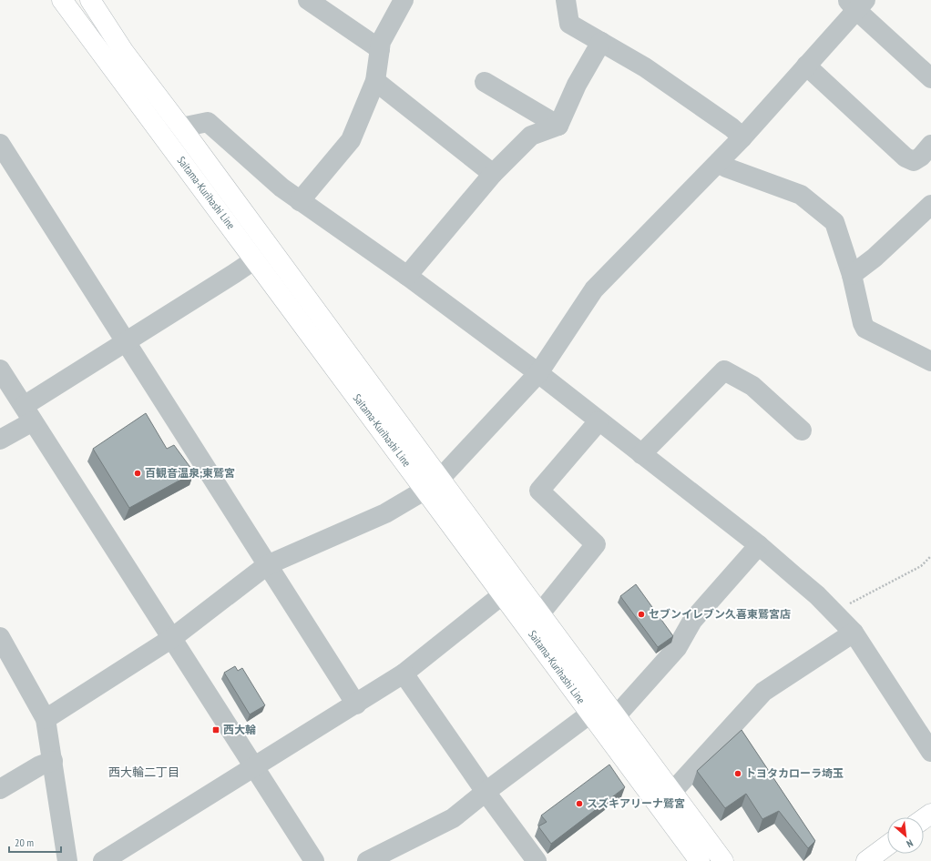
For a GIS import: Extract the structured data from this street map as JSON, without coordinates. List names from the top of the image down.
{
  "streets": {
    "main road": ["Saitama-Kurihashi Line"]
  },
  "districts": ["西大輪二丁目"],
  "places": {
    "other": [
      "百観音温泉;東鷲宮",
      "セブンイレブン久喜東鷲宮店",
      "トヨタカローラ埼玉",
      "スズキアリーナ鷲宮"
    ],
    "transit": ["西大輪"]
  },
  "scale_bar": "20 m",
  "north": "bottom right"
}
